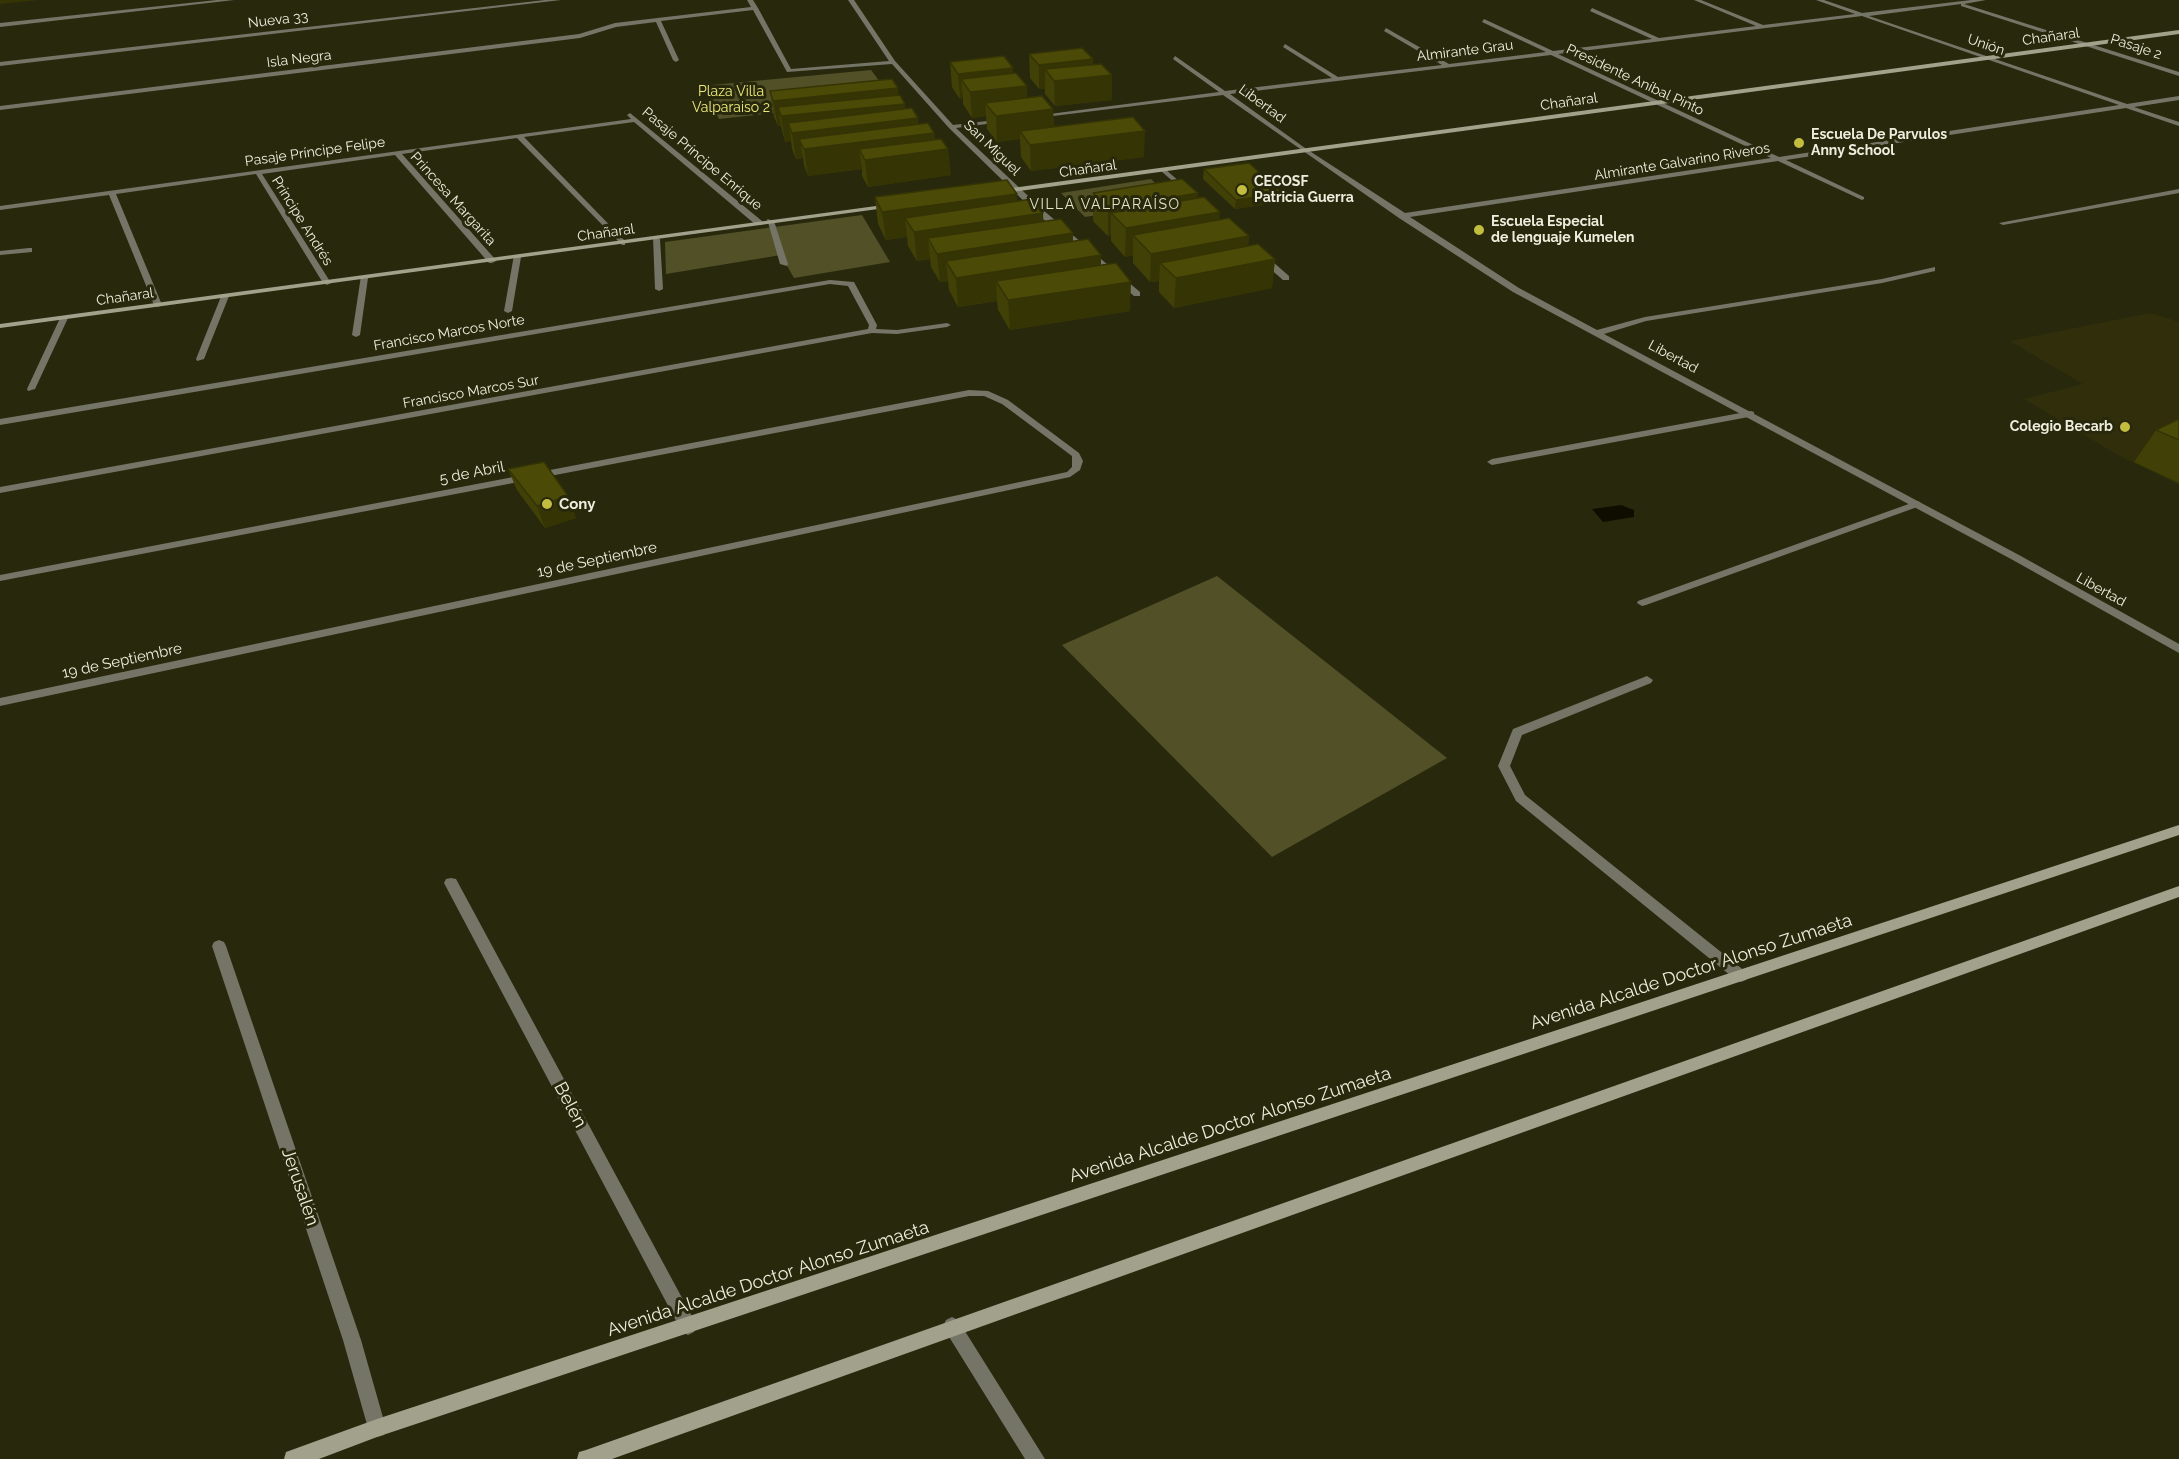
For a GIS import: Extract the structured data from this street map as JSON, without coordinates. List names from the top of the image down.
{
  "streets": {
    "street": [
      "Nueva 33",
      "Chañaral",
      "Unión",
      "Pasaje 2",
      "Almirante Grau",
      "Isla Negra",
      "Presidente Aníbal Pinto",
      "Libertad",
      "San Miguel",
      "Pasaje Príncipe Felipe",
      "Pasaje Príncipe Enrique",
      "Almirante Galvarino Riveros",
      "Princesa Margarita",
      "Príncipe Andrés",
      "Francisco Marcos Norte",
      "Francisco Marcos Sur",
      "5 de Abril",
      "19 de Septiembre",
      "Avenida Alcalde Doctor Alonso Zumaeta",
      "Belén",
      "Jerusalén"
    ]
  },
  "crossings": [
    ["Chañaral", "Unión"],
    ["Chañaral", "Pasaje 2"],
    ["Chañaral", "Presidente Aníbal Pinto"],
    ["Chañaral", "Libertad"],
    ["Chañaral", "San Miguel"],
    ["Chañaral", "Pasaje Príncipe Enrique"],
    ["Chañaral", "Princesa Margarita"],
    ["Chañaral", "Príncipe Andrés"],
    ["Unión", "Almirante Grau"],
    ["Unión", "Almirante Galvarino Riveros"],
    ["Pasaje 2", "Almirante Grau"],
    ["Almirante Grau", "Presidente Aníbal Pinto"],
    ["Almirante Grau", "Libertad"],
    ["Presidente Aníbal Pinto", "Almirante Galvarino Riveros"],
    ["Libertad", "Almirante Galvarino Riveros"],
    ["Pasaje Príncipe Felipe", "Pasaje Príncipe Enrique"],
    ["Pasaje Príncipe Felipe", "Princesa Margarita"],
    ["Pasaje Príncipe Felipe", "Príncipe Andrés"],
    ["Francisco Marcos Norte", "Francisco Marcos Sur"],
    ["5 de Abril", "19 de Septiembre"],
    ["Avenida Alcalde Doctor Alonso Zumaeta", "Belén"],
    ["Avenida Alcalde Doctor Alonso Zumaeta", "Jerusalén"]
  ],
  "districts": ["VILLA VALPARAÍSO"],
  "parks": ["Plaza Villa Valparaiso 2"],
  "places": [
    "Escuela De Parvulos Anny School",
    "CECOSF Patricia Guerra",
    "Escuela Especial de lenguaje Kumelen",
    "Colegio Becarb",
    "Cony"
  ]
}
